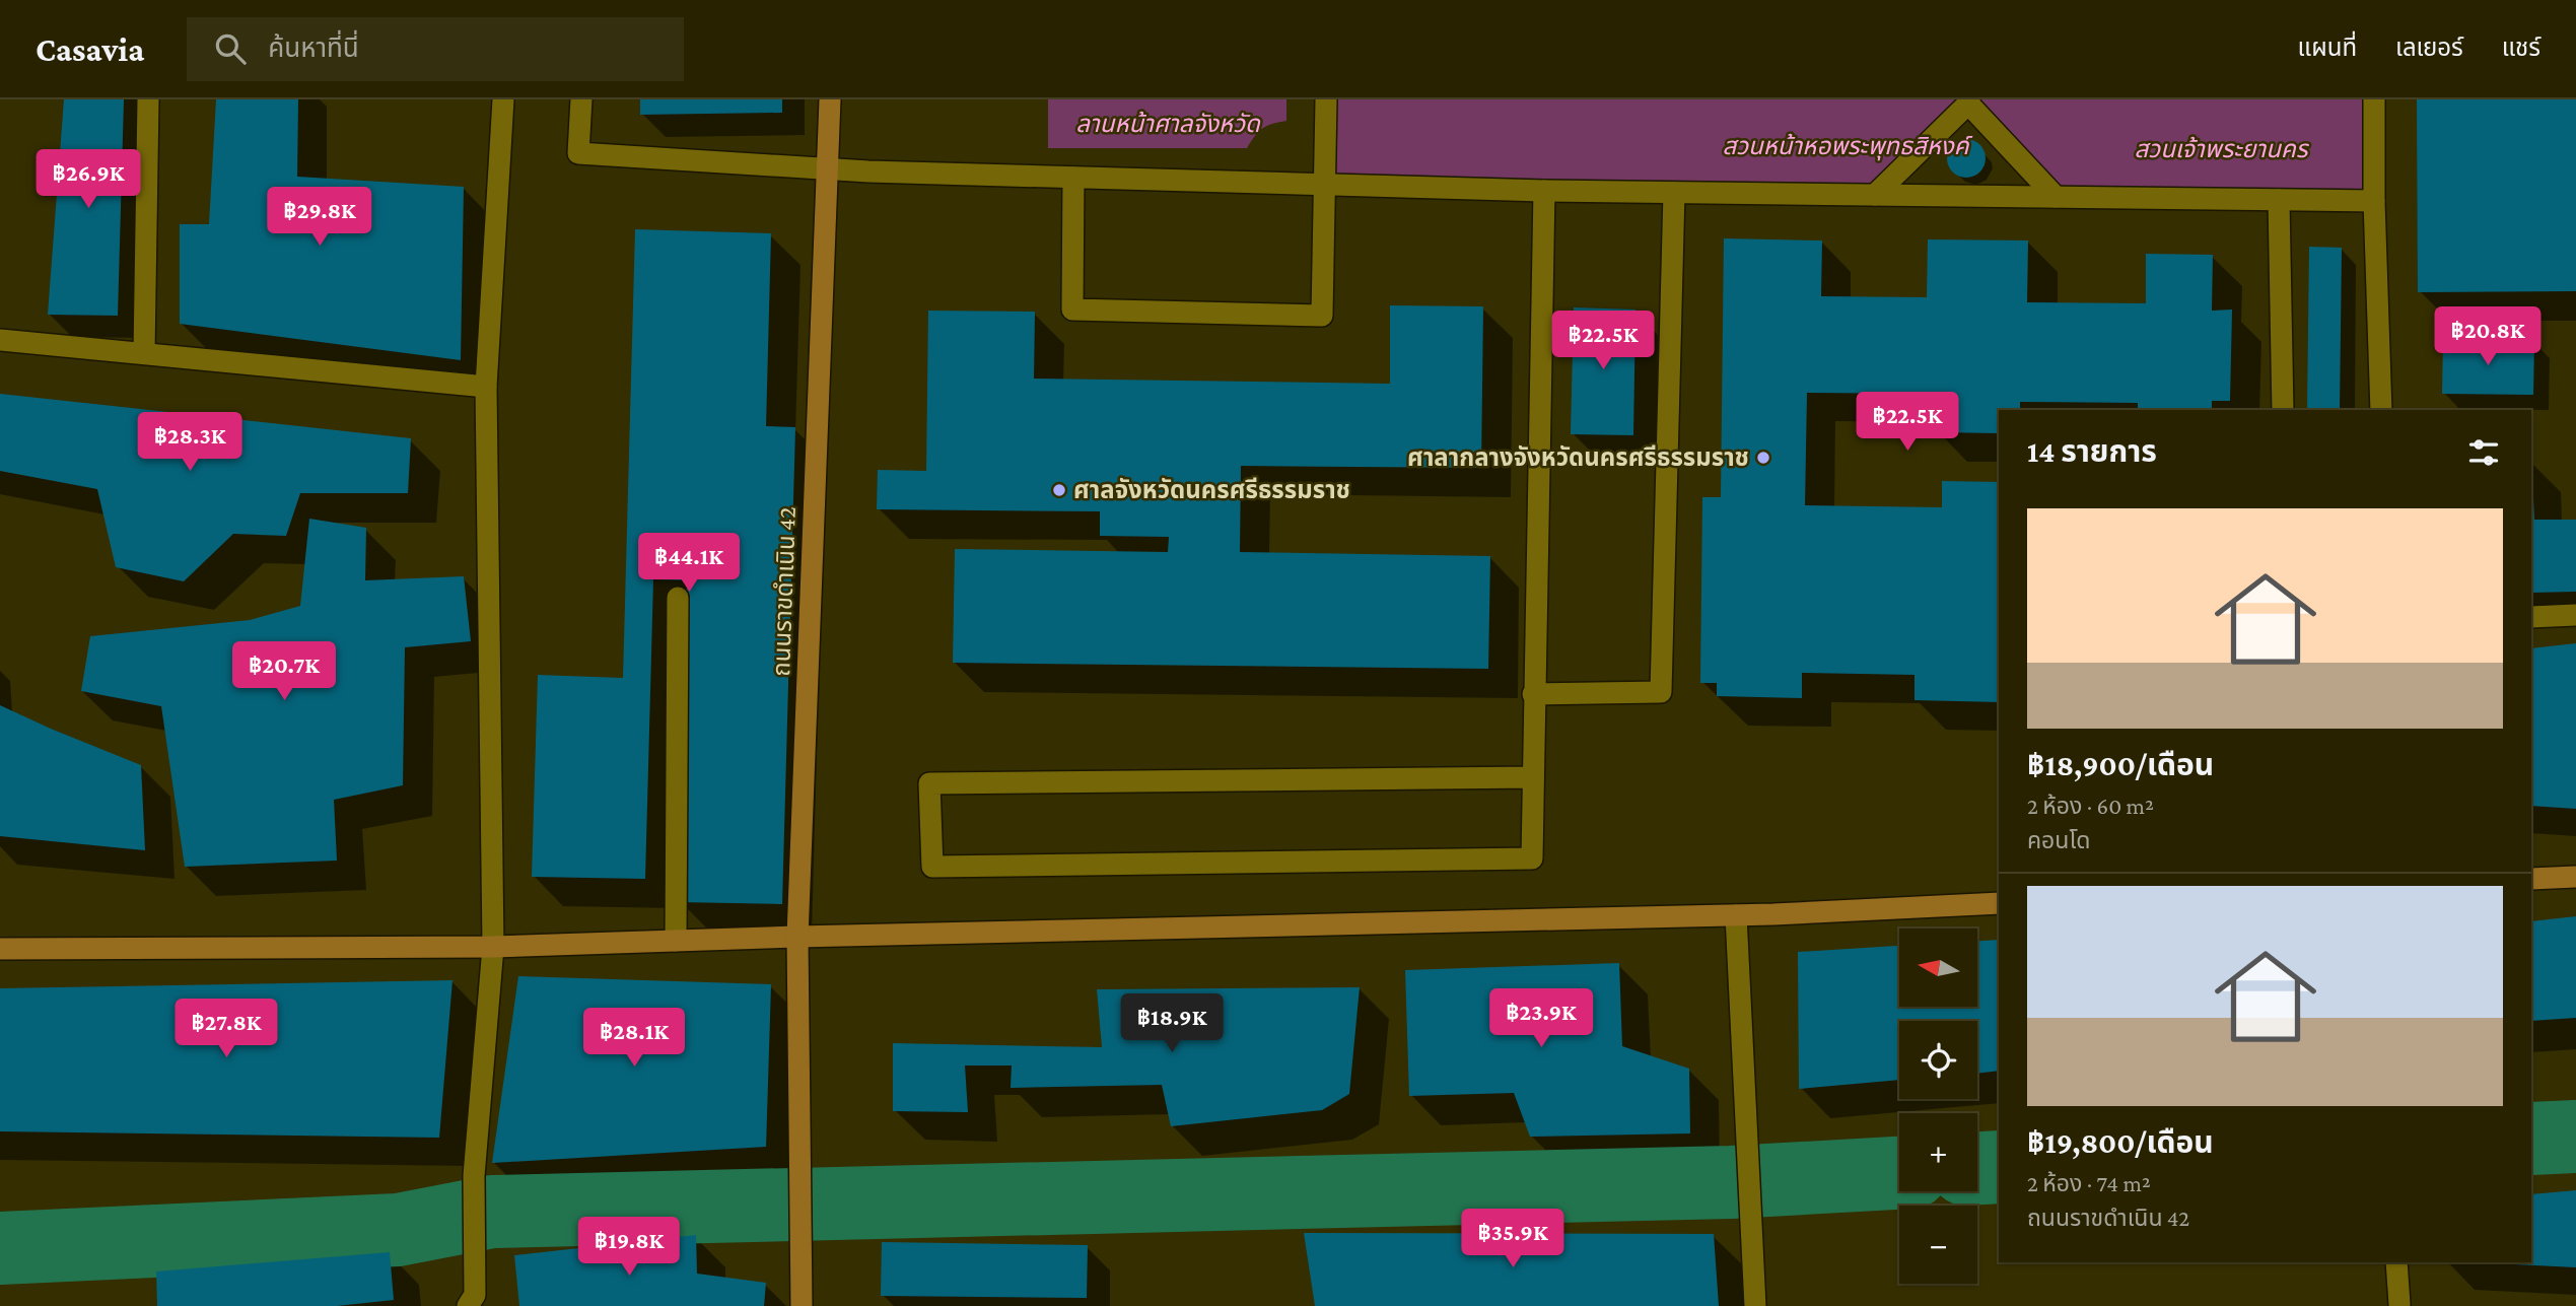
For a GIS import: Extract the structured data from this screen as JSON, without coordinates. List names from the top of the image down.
{
  "streets": {
    "street": ["ถนนราขดำเนิน 42"]
  },
  "parks": ["ลานหน้าศาลจังหวัด", "สวนหน้าหอพระพุทธสิหงค์", "สวนเจ้าพระยานคร"],
  "places": ["ศาลากลางจังหวัดนครศรีธรรมราช", "ศาลจังหวัดนครศรีธรรมราช"],
  "north": "left",
  "page": {
    "header": "Casavia",
    "search": "ค้นหาที่นี่",
    "nav": ["แผนที่", "เลเยอร์", "แชร์"],
    "price": [
      "฿26.9K",
      "฿29.8K",
      "฿20.8K",
      "฿22.5K",
      "฿22.5K",
      "฿28.3K",
      "฿44.1K",
      "฿20.7K",
      "฿23.9K",
      "฿18.9K",
      "฿27.8K",
      "฿28.1K",
      "฿35.9K",
      "฿19.8K"
    ],
    "heading": "14 รายการ",
    "list": [
      {
        "name": "฿18,900/เดือน",
        "note": "2 ห้อง · 60 m² · คอนโด"
      },
      {
        "name": "฿19,800/เดือน",
        "note": "2 ห้อง · 74 m² · ถนนราขดำเนิน 42"
      }
    ],
    "map_buttons": ["+", "−"]
  }
}
